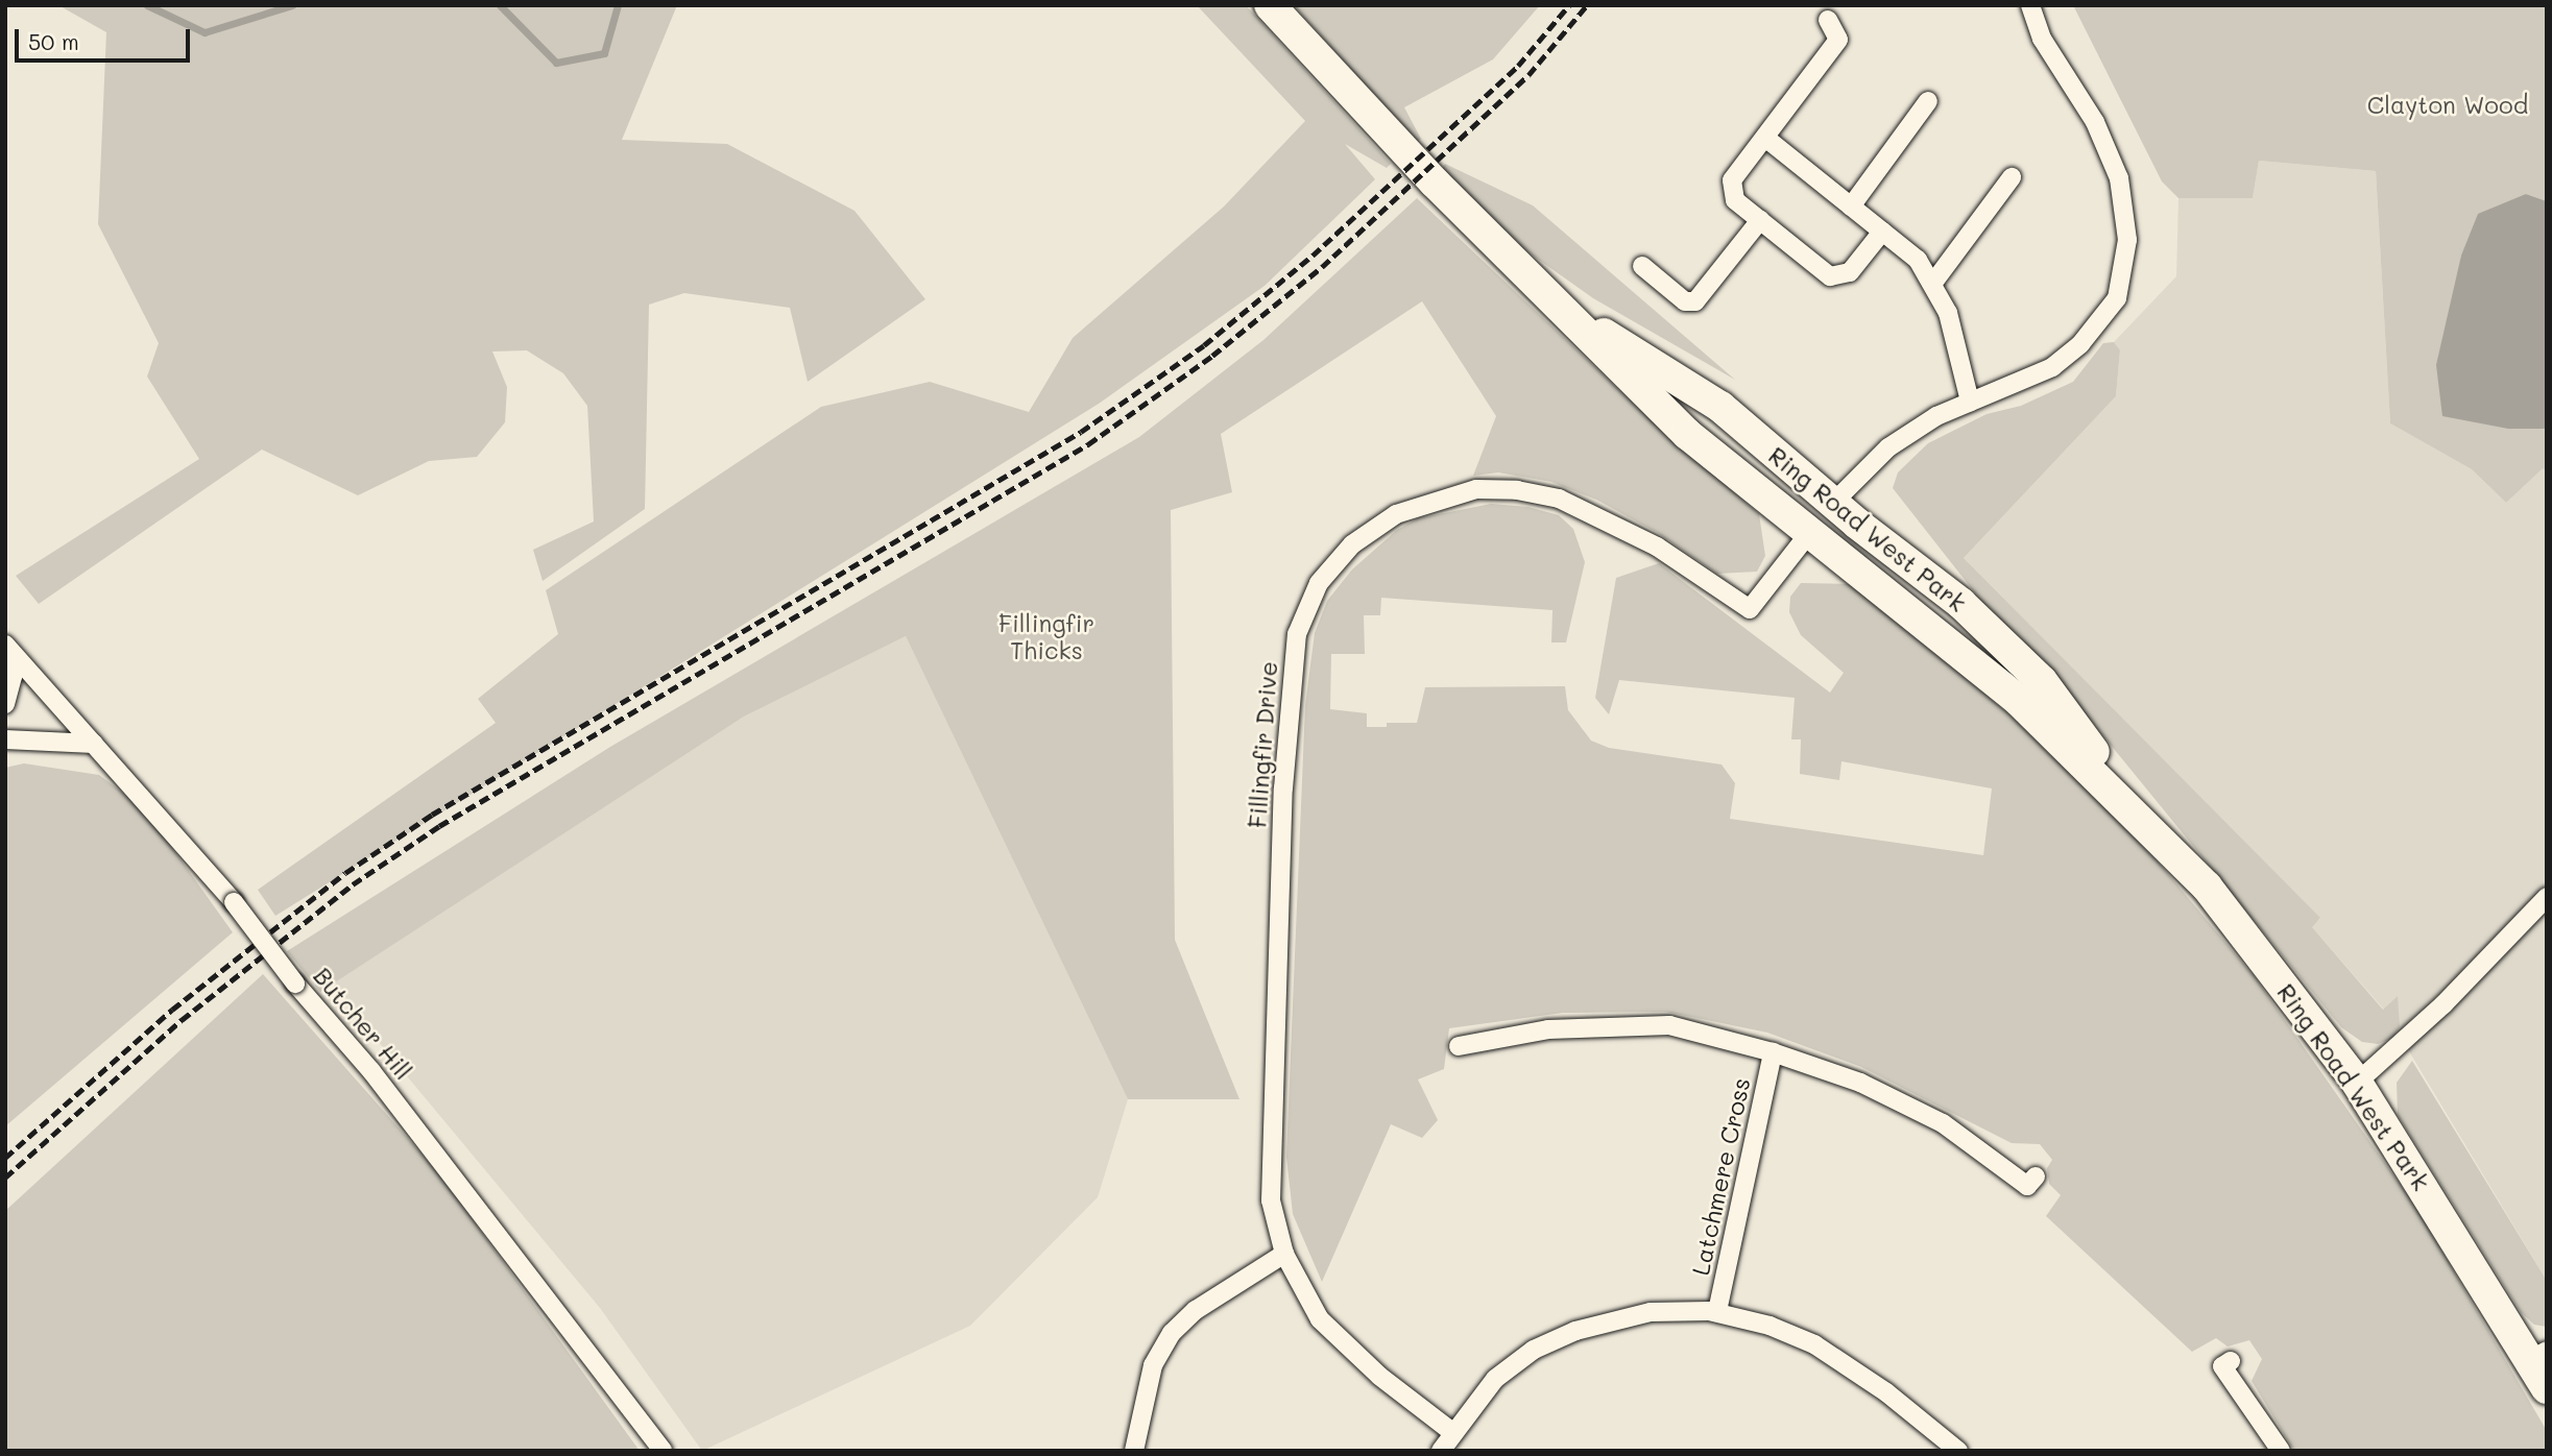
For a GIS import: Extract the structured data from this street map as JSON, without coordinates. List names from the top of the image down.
{
  "streets": {
    "highway": ["Ring Road West Park"],
    "street": ["Fillingfir Drive", "Butcher Hill", "Latchmere Cross"]
  },
  "crossings": [
    ["Ring Road West Park", "Fillingfir Drive"]
  ],
  "parks": ["Clayton Wood", "Fillingfir Thicks"],
  "scale_bar": "50 m"
}
